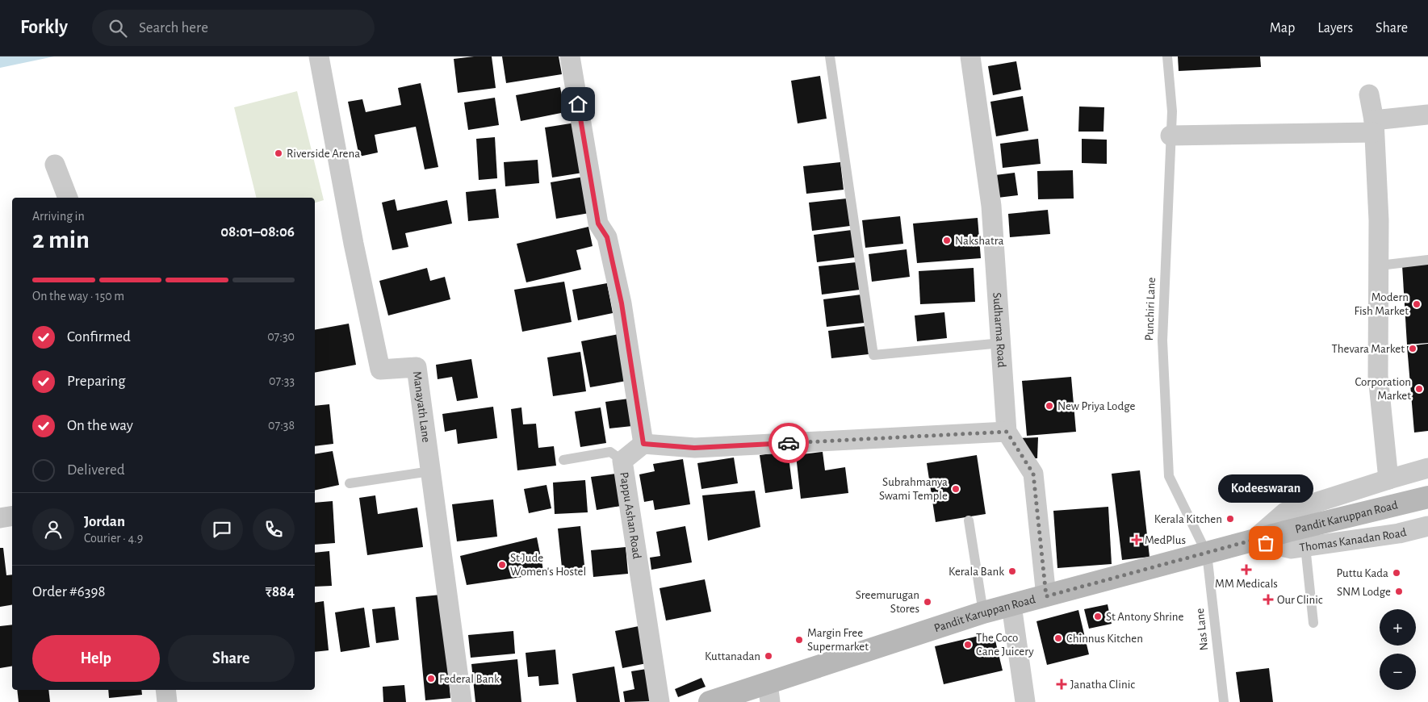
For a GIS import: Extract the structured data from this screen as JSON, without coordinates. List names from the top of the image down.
{
  "streets": {
    "main road": ["Pandit Karuppan Road"],
    "street": [
      "Sudharma Road",
      "Manayath Lane",
      "Pappu Ashan Road",
      "Thomas Kanadan Road"
    ],
    "lane": ["Punchiri Lane", "Nas Lane"]
  },
  "crossings": [
    ["Punchiri Lane", "Pandit Karuppan Road"],
    ["Punchiri Lane", "Nas Lane"],
    ["Sudharma Road", "Pandit Karuppan Road"],
    ["Pandit Karuppan Road", "Thomas Kanadan Road"],
    ["Pandit Karuppan Road", "Nas Lane"]
  ],
  "places": {
    "other": [
      "Riverside Arena",
      "Nakshatra",
      "Modern Fish Market",
      "Thevara Market",
      "Corporation Market",
      "New Priya Lodge",
      "Subrahmanya Swami Temple",
      "Kerala Kitchen",
      "Kodeeswaran",
      "St Jude Women's Hostel",
      "Kerala Bank",
      "Puttu Kada",
      "SNM Lodge",
      "Sreemurugan Stores",
      "St Antony Shrine",
      "Chinnus Kitchen",
      "Margin Free Supermarket",
      "The Coco Cane Juicery",
      "Kuttanadan",
      "Federal Bank"
    ],
    "health": [
      "MedPlus",
      "MM Medicals",
      "Our Clinic",
      "Janatha Clinic"
    ]
  },
  "page": {
    "header": "Forkly",
    "search": "Search here",
    "nav": ["Map", "Layers", "Share"],
    "heading": ["2 min", "Arriving in", "08:01–08:06"],
    "panel": [
      "Jordan",
      "Courier · 4.9",
      "Order #6398",
      "₹884"
    ],
    "bar": "On the way · 150 m",
    "list": [
      ["Confirmed", "07:30"],
      ["Preparing", "07:33"],
      ["On the way", "07:38"],
      "Delivered"
    ],
    "bubble": "Kodeeswaran",
    "map_buttons": ["+", "−"],
    "buttons": ["Help", "Share"]
  }
}
